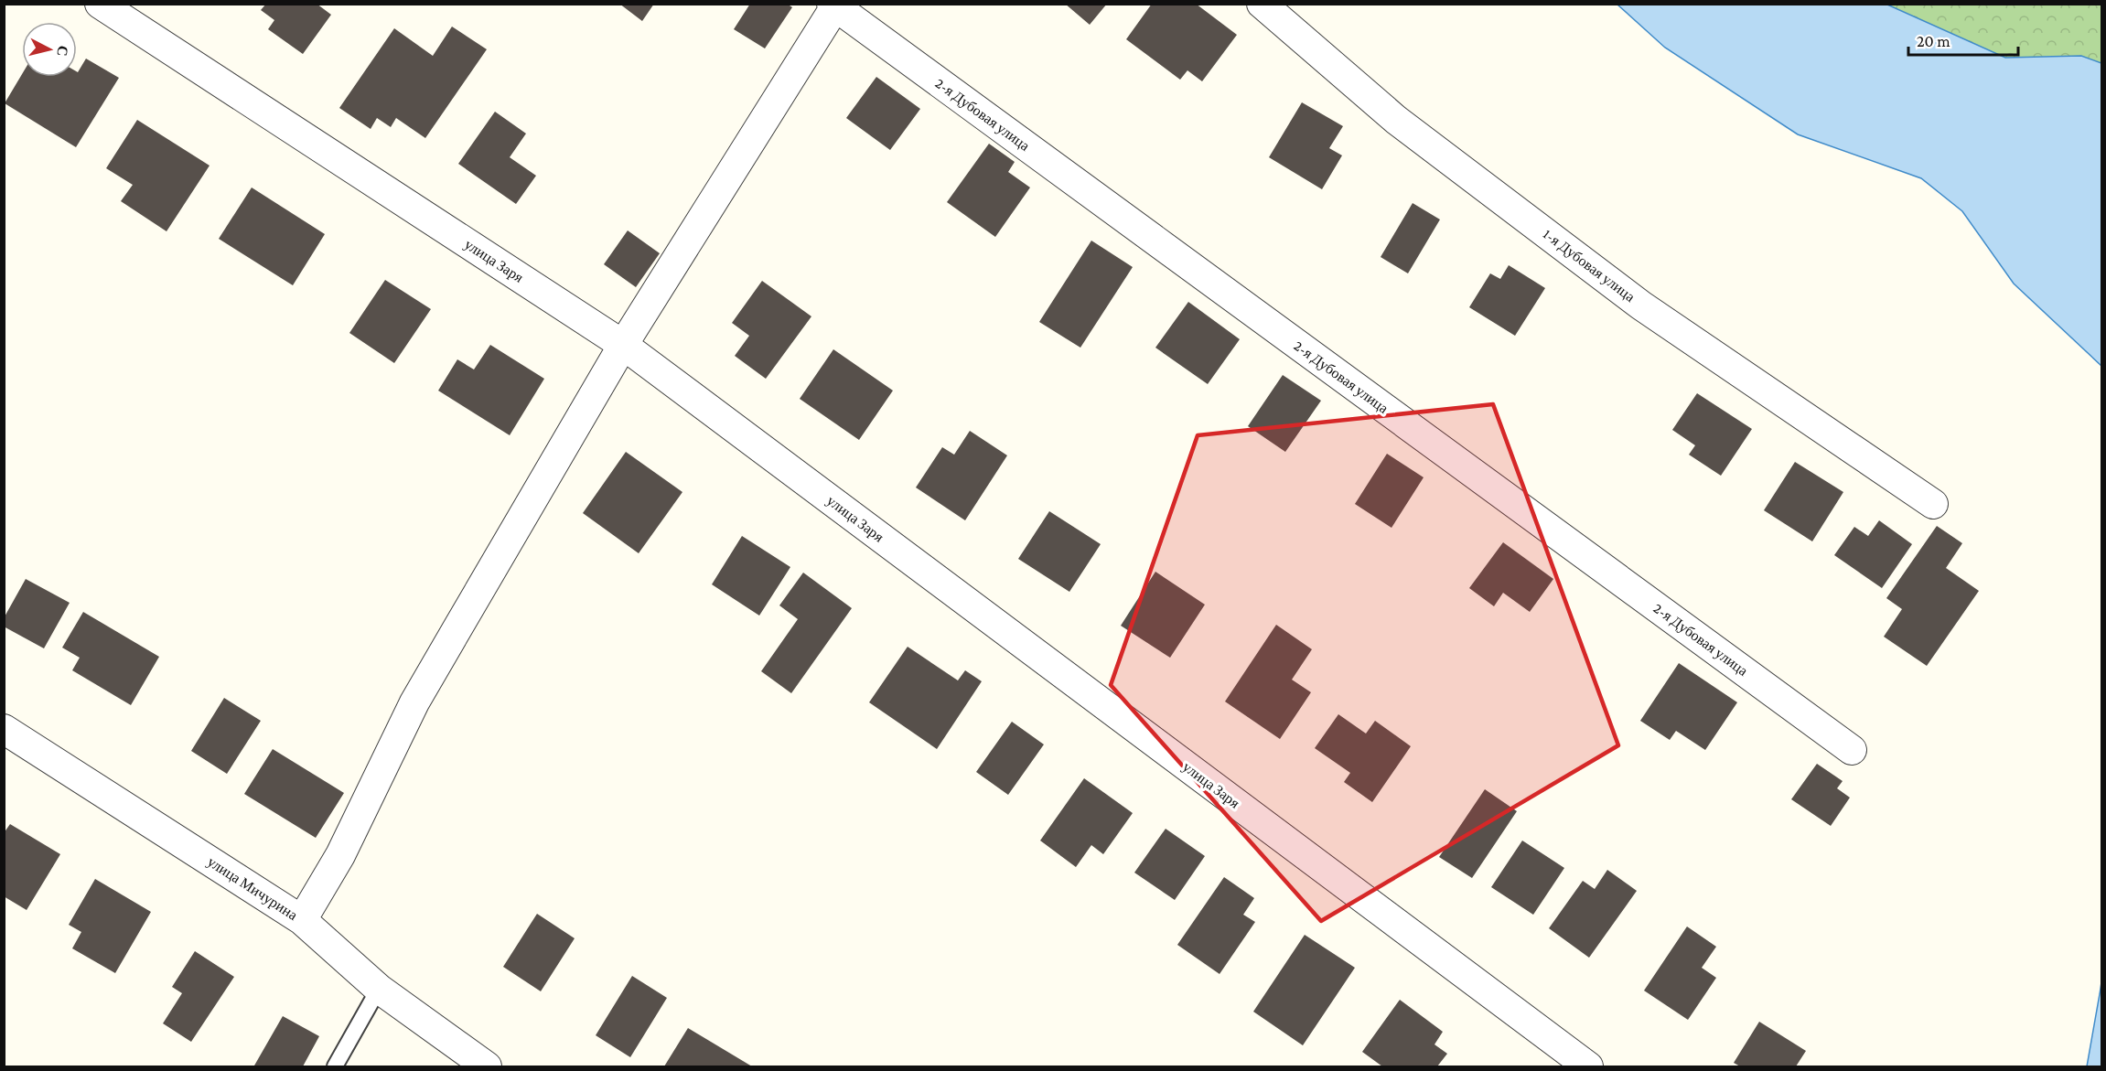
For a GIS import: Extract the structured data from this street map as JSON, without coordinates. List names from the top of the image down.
{
  "streets": {
    "street": [
      "2-я Дубовая улица",
      "улица Заря",
      "1-я Дубовая улица",
      "улица Мичурина"
    ]
  },
  "scale_bar": "20 m",
  "north": "right"
}
